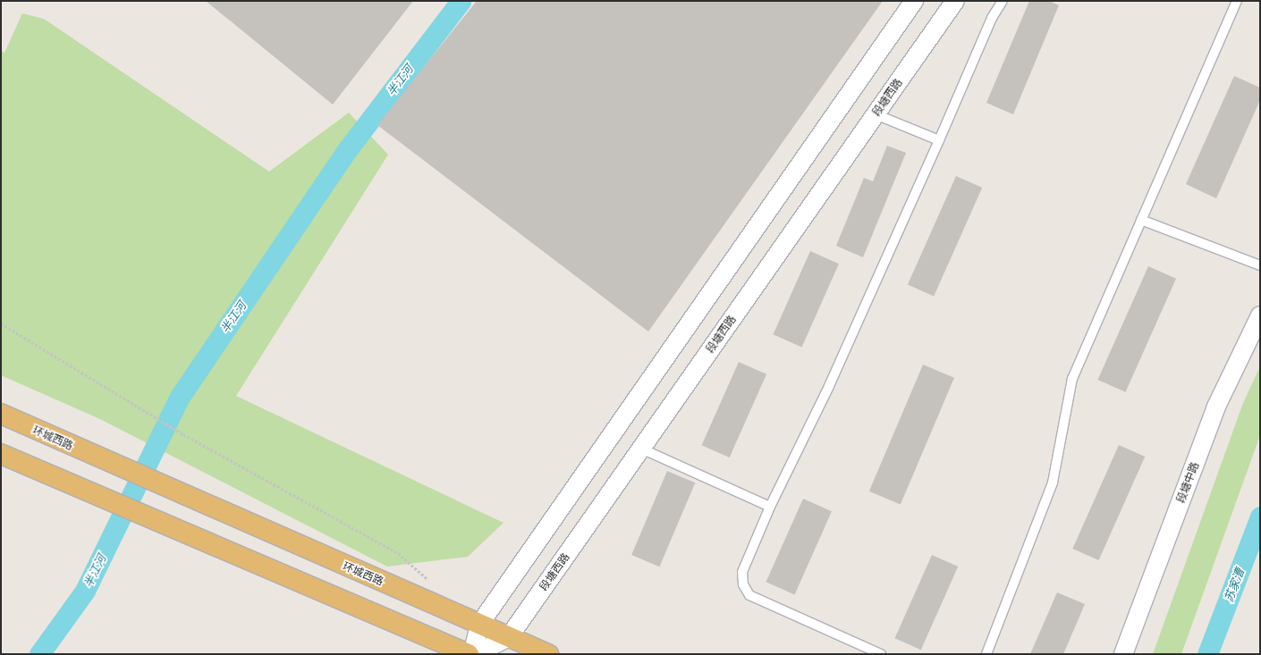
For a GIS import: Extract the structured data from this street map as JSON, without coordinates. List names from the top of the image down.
{
  "streets": {
    "main road": ["环城西路"],
    "street": ["段塘西路", "段塘中路"]
  },
  "crossings": [
    ["段塘西路", "环城西路"]
  ],
  "water": ["半江河", "苏家漕"]
}
